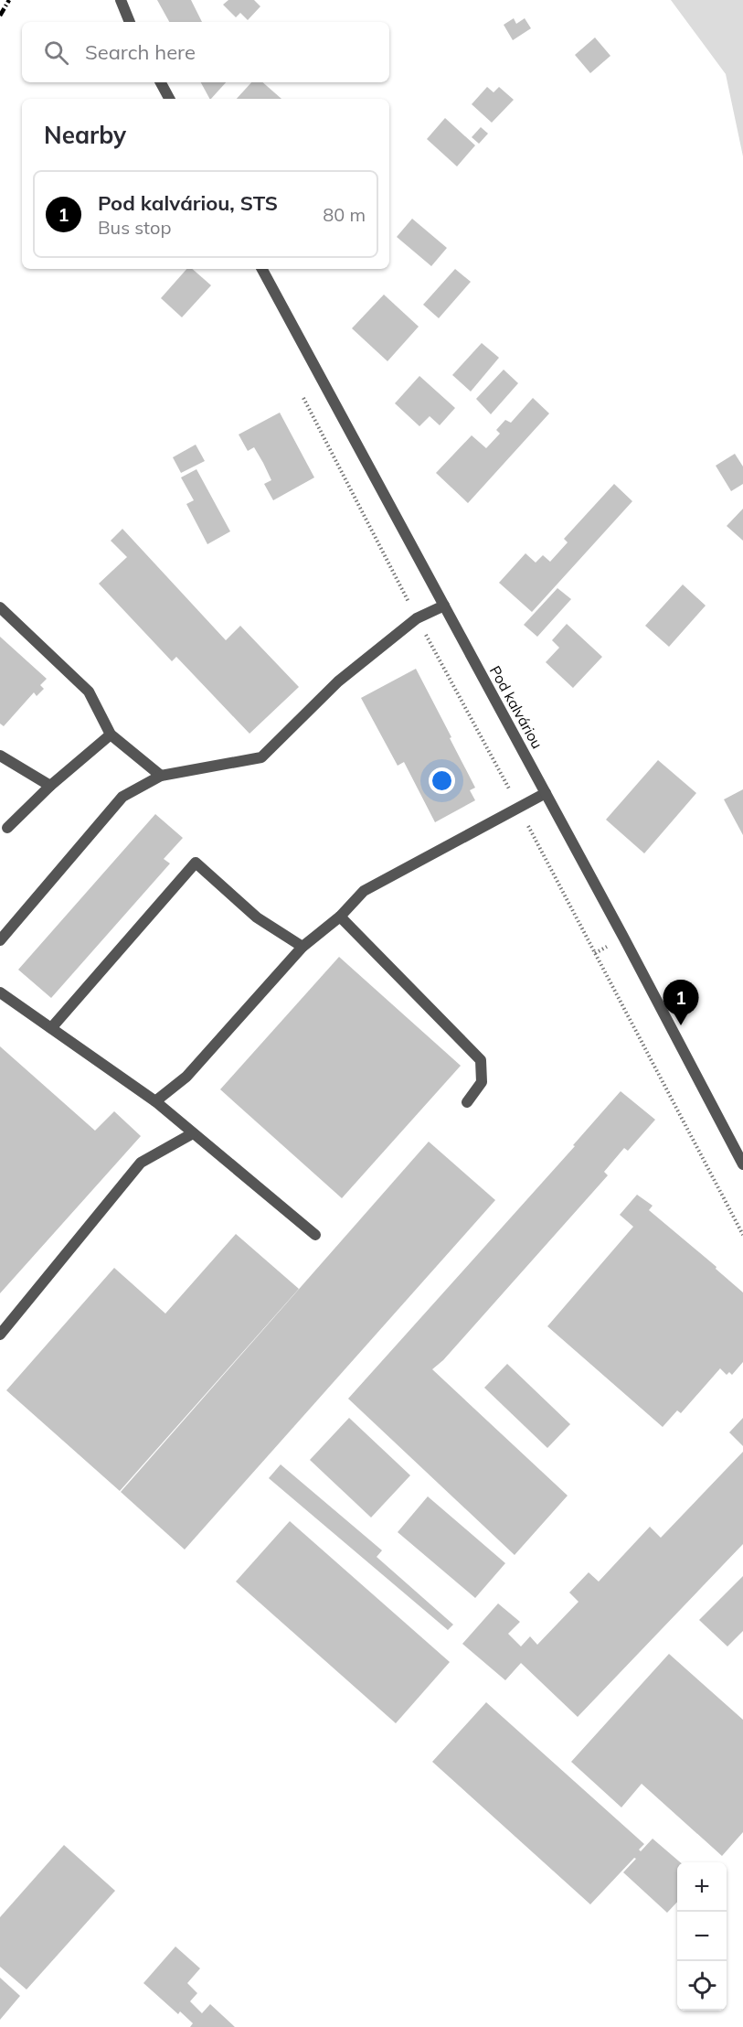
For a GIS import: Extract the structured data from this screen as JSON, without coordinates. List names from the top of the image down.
{
  "streets": {
    "street": ["Pod kalváriou"]
  },
  "page": {
    "search": "Search here",
    "heading": "Nearby",
    "list": [
      {
        "mark": "1",
        "name": "Pod kalváriou, STS",
        "note": "Bus stop",
        "value": "80 m"
      }
    ],
    "pins": "1",
    "map_buttons": ["+", "−"]
  }
}
